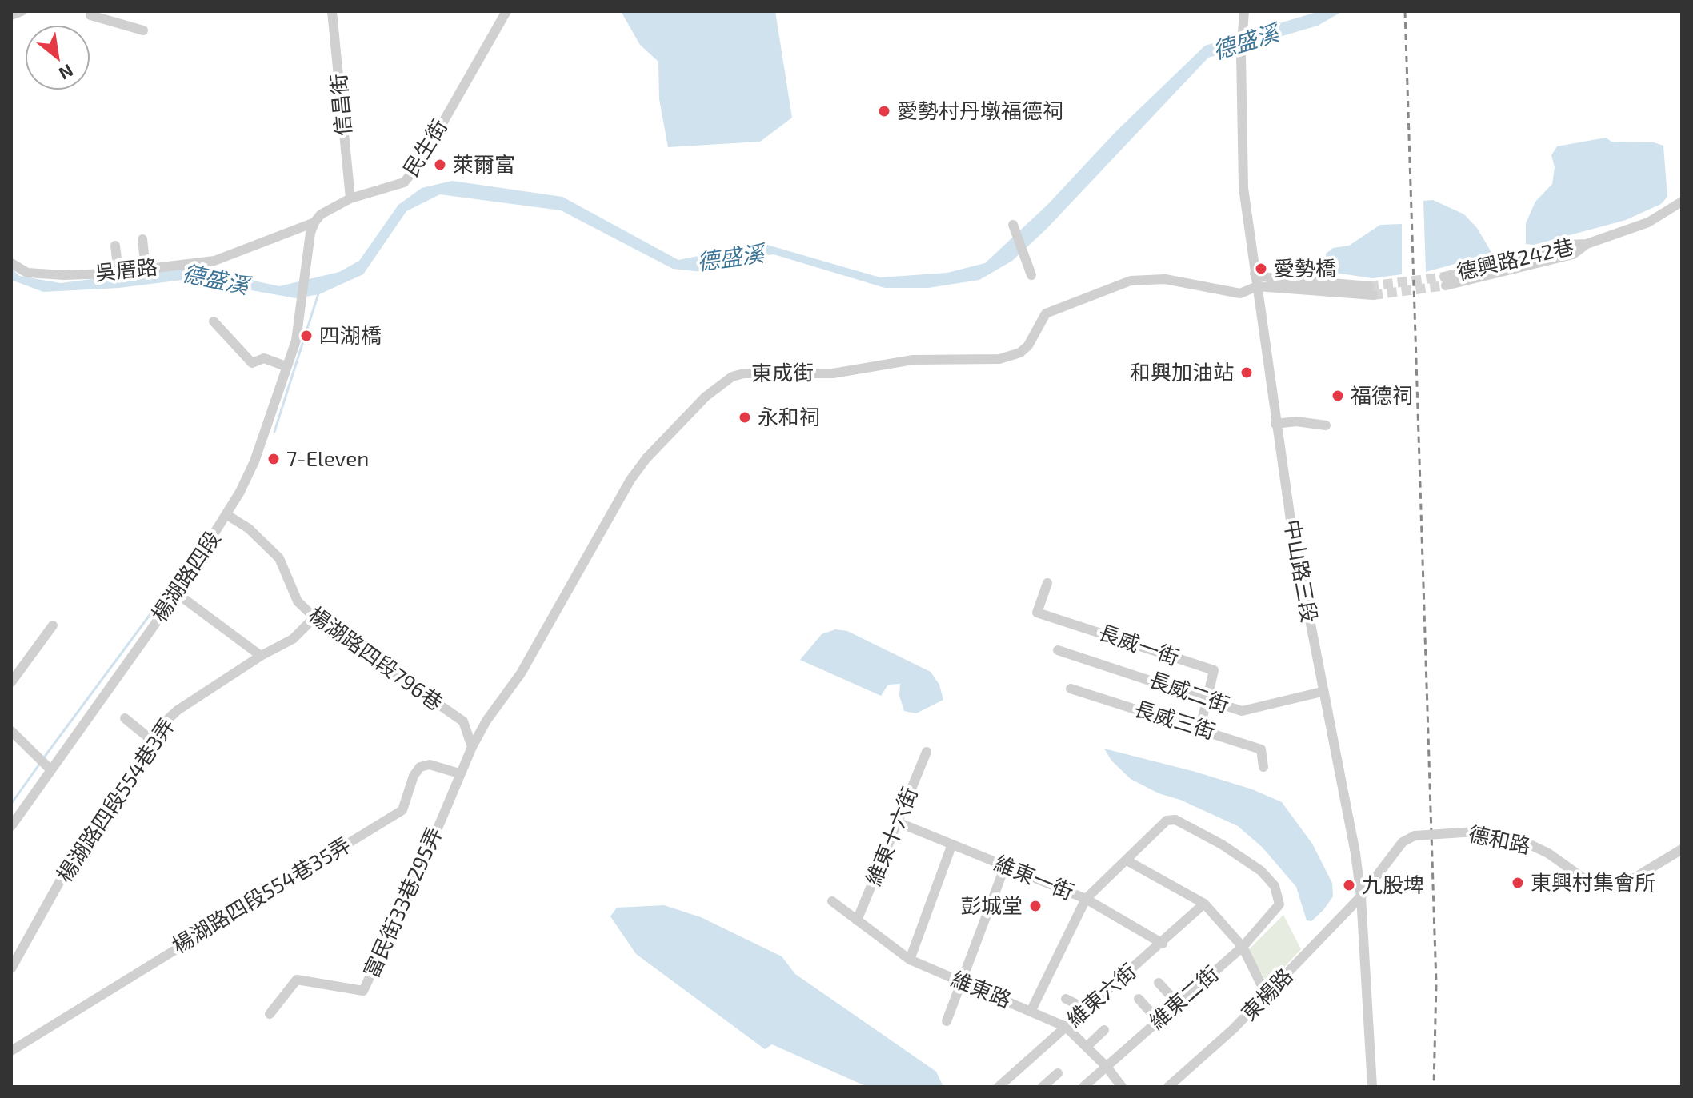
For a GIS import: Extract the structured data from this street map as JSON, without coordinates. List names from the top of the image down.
{
  "streets": {
    "street": [
      "信昌街",
      "民生街",
      "德興路242巷",
      "吳厝路",
      "東成街",
      "中山路三段",
      "楊湖路四段",
      "長威一街",
      "楊湖路四段796巷",
      "長威二街",
      "長威三街",
      "楊湖路四段554巷3弄",
      "維東十六街",
      "德和路",
      "維東一街",
      "楊湖路四段554巷35弄",
      "富民街33巷295弄",
      "維東路",
      "東楊路",
      "維東六街",
      "維東二街"
    ]
  },
  "crossings": [
    ["信昌街", "民生街"],
    ["民生街", "吳厝路"],
    ["民生街", "楊湖路四段"],
    ["吳厝路", "楊湖路四段"],
    ["東成街", "中山路三段"],
    ["東成街", "楊湖路四段796巷"],
    ["東成街", "富民街33巷295弄"],
    ["中山路三段", "長威二街"],
    ["中山路三段", "德和路"],
    ["中山路三段", "東楊路"],
    ["楊湖路四段", "楊湖路四段796巷"],
    ["長威一街", "長威二街"],
    ["長威一街", "長威三街"],
    ["楊湖路四段796巷", "楊湖路四段554巷3弄"],
    ["楊湖路四段796巷", "富民街33巷295弄"],
    ["維東十六街", "維東一街"],
    ["維東十六街", "維東路"],
    ["德和路", "東楊路"],
    ["維東一街", "維東六街"],
    ["楊湖路四段554巷35弄", "富民街33巷295弄"],
    ["維東路", "維東六街"],
    ["維東路", "維東二街"]
  ],
  "water": ["德盛溪"],
  "places": [
    "愛勢村丹墩福德祠",
    "萊爾富",
    "愛勢橋",
    "四湖橋",
    "和興加油站",
    "福德祠",
    "永和祠",
    "7-Eleven",
    "東興村集會所",
    "九股埤",
    "彭城堂"
  ],
  "north": "bottom right"
}
